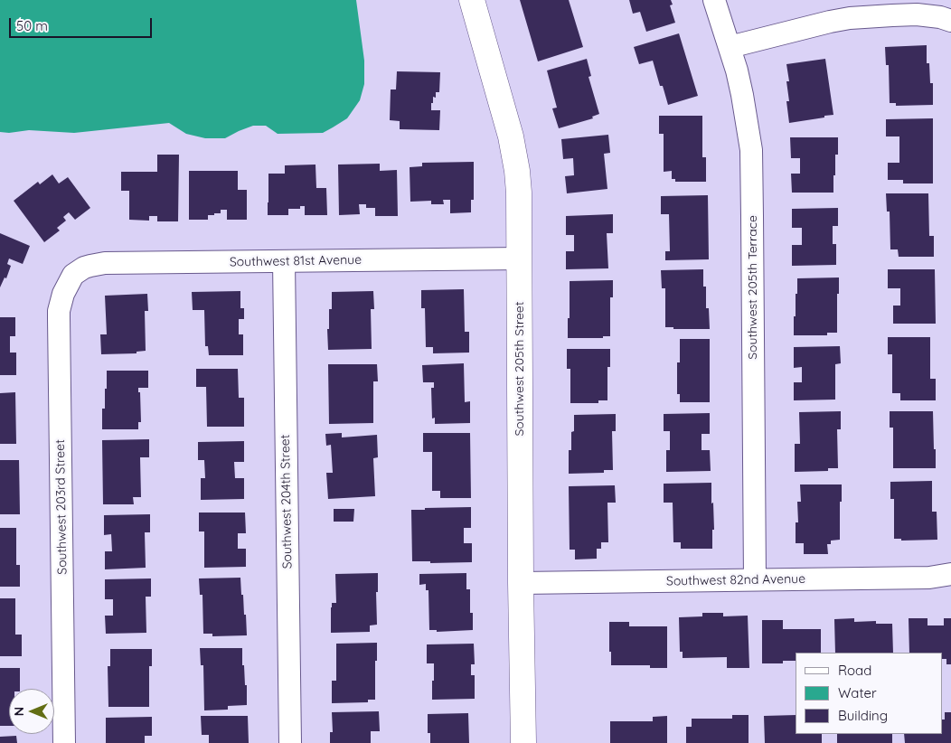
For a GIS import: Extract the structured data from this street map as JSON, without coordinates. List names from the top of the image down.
{
  "streets": {
    "street": [
      "Southwest 81st Avenue",
      "Southwest 205th Terrace",
      "Southwest 205th Street",
      "Southwest 204th Street",
      "Southwest 203rd Street",
      "Southwest 82nd Avenue"
    ]
  },
  "crossings": [
    ["Southwest 81st Avenue", "Southwest 205th Street"],
    ["Southwest 81st Avenue", "Southwest 204th Street"],
    ["Southwest 81st Avenue", "Southwest 203rd Street"],
    ["Southwest 205th Terrace", "Southwest 82nd Avenue"],
    ["Southwest 205th Street", "Southwest 82nd Avenue"]
  ],
  "legend": ["Road", "Water", "Building"],
  "scale_bar": "50 m",
  "north": "left"
}
